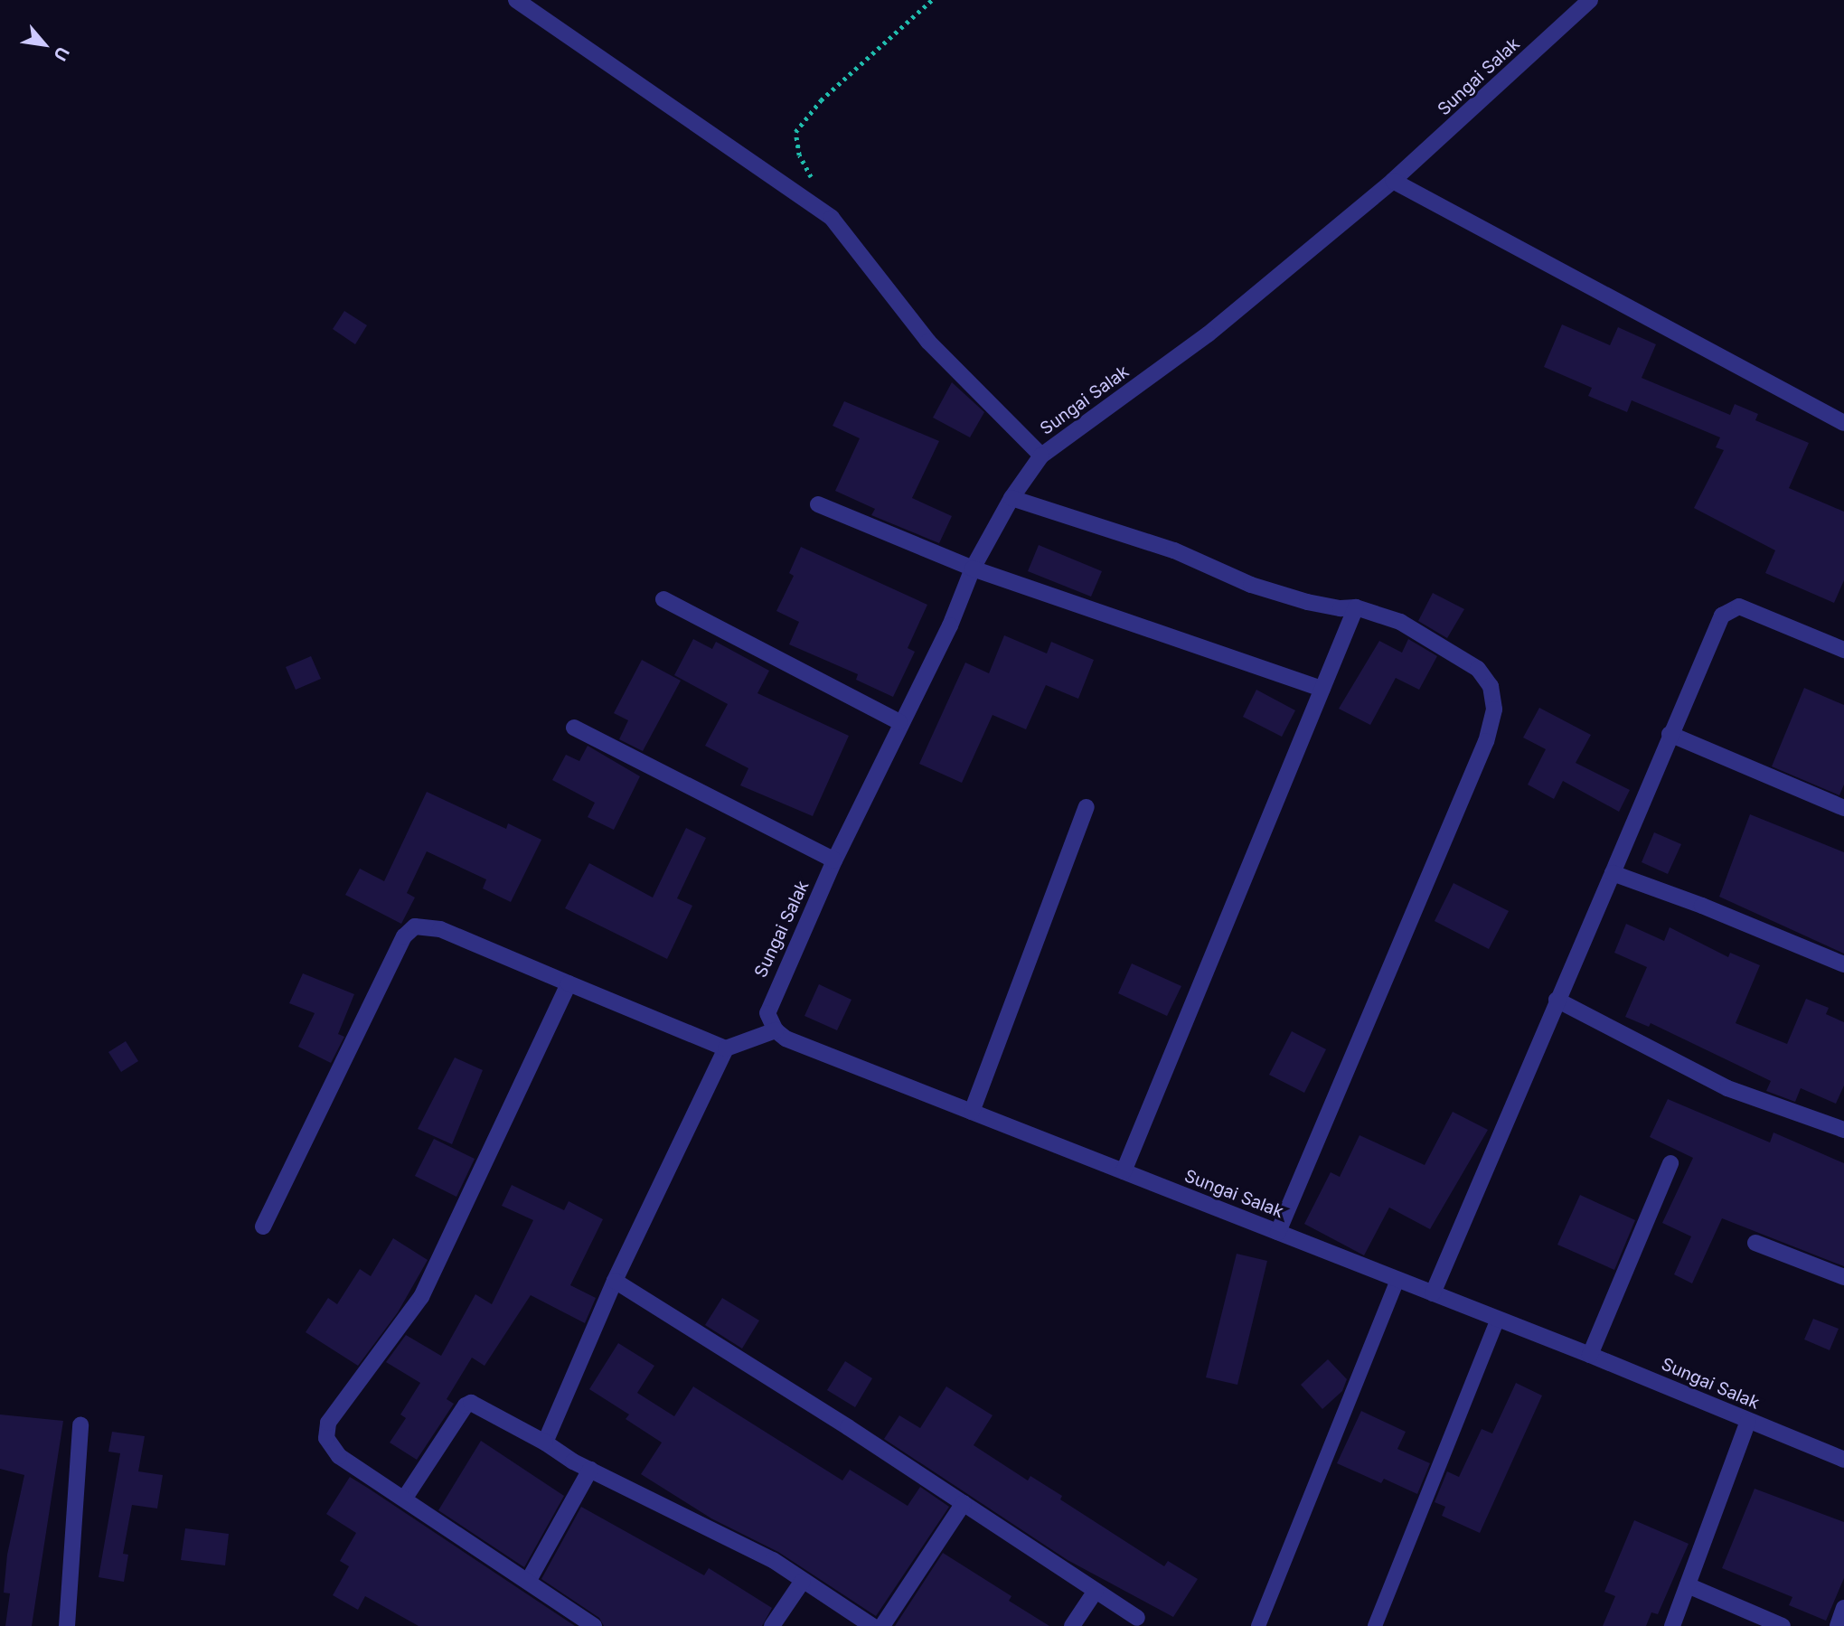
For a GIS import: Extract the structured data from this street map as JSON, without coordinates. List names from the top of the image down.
{
  "streets": {
    "street": ["Sungai Salak"]
  },
  "north": "bottom right"
}
